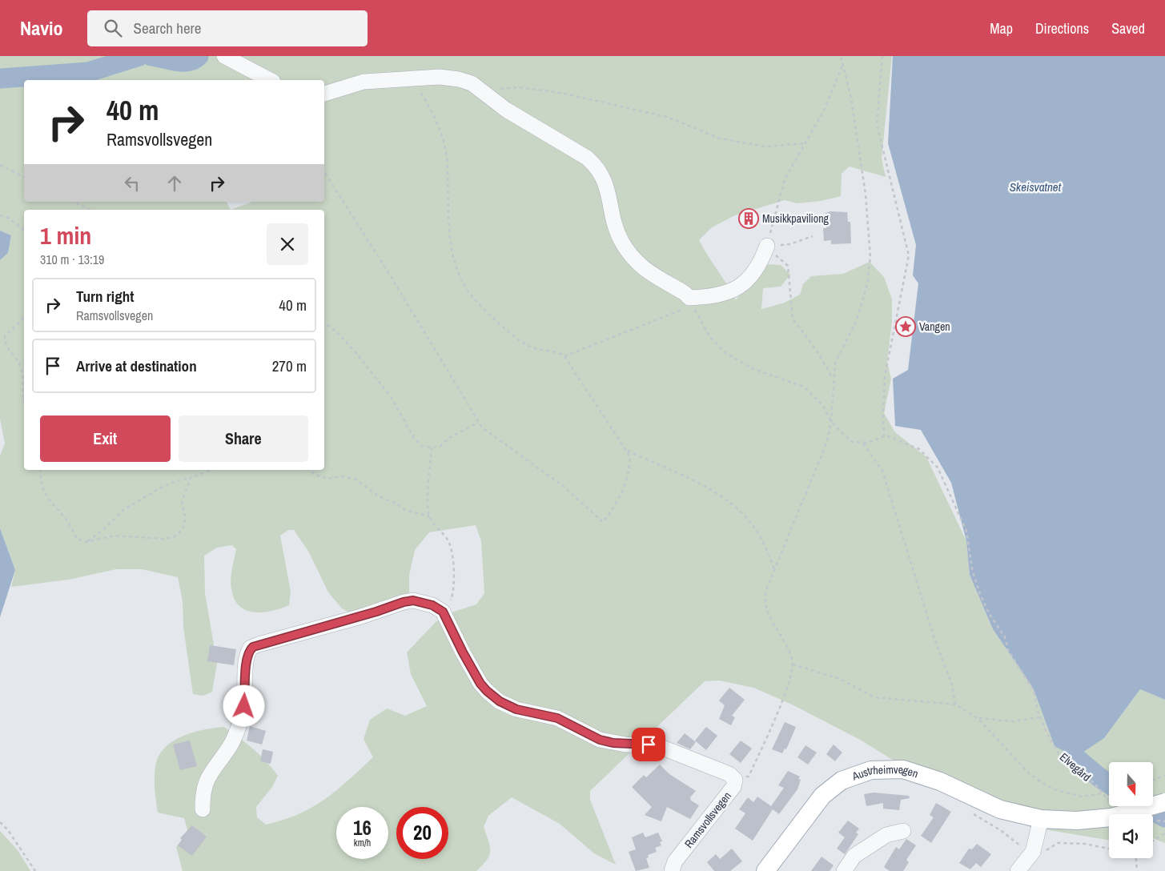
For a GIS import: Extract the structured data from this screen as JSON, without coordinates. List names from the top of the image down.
{
  "streets": {
    "main road": ["Austrheimvegen"],
    "street": ["Ramsvollsvegen"],
    "path": ["Elvegård"]
  },
  "water": ["Skeisvatnet"],
  "places": {
    "building": ["Musikkpaviliong"],
    "place": ["Vangen"]
  },
  "north": "bottom",
  "page": {
    "header": "Navio",
    "search": "Search here",
    "nav": ["Map", "Directions", "Saved"],
    "turn": ["40 m", "Ramsvollsvegen"],
    "heading": ["1 min", "310 m · 13:19"],
    "list": [
      {
        "name": "Turn right",
        "note": "Ramsvollsvegen",
        "value": "40 m"
      },
      {
        "name": "Arrive at destination",
        "value": "270 m"
      }
    ],
    "buttons": ["Exit", "Share"],
    "speed": "16 km/h",
    "limit": "20"
  }
}
